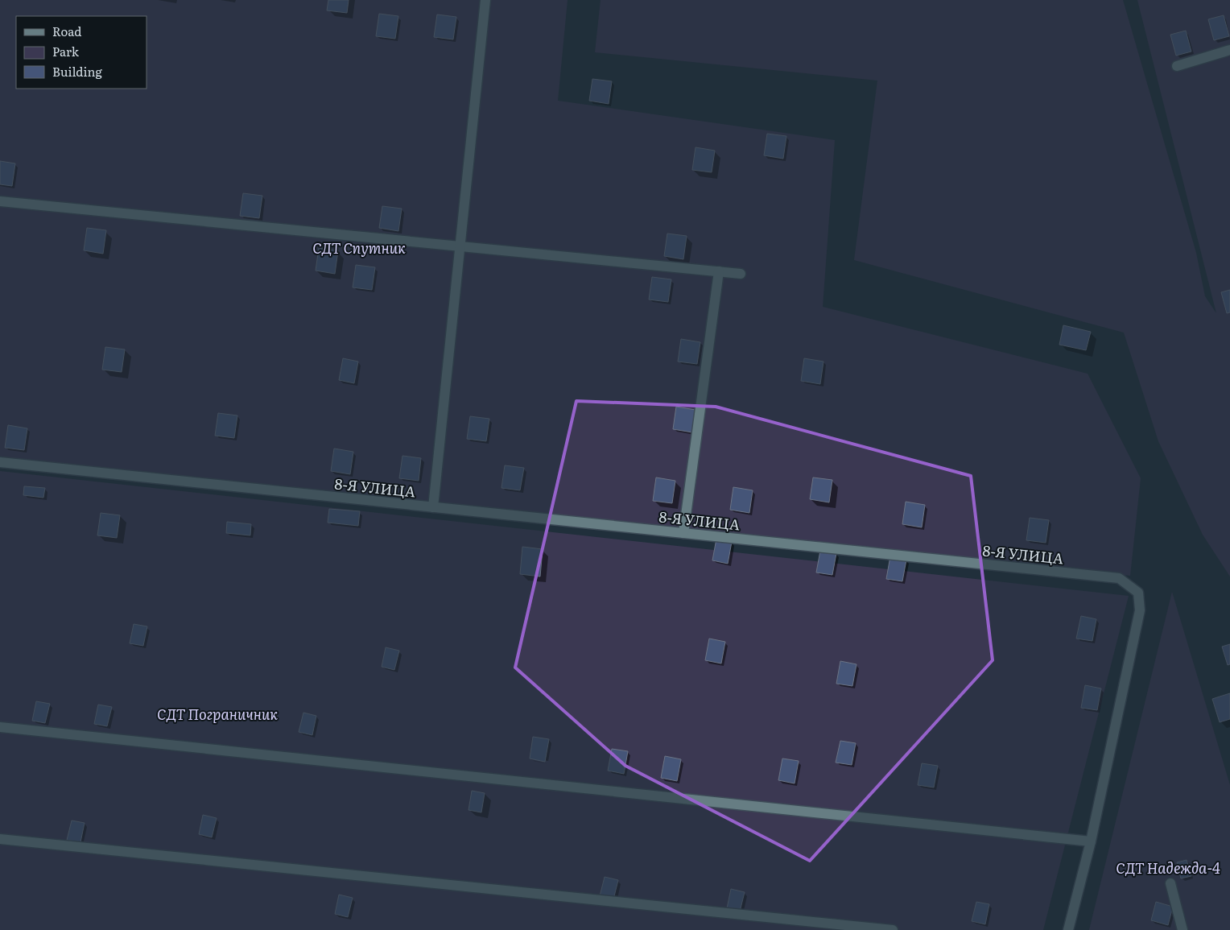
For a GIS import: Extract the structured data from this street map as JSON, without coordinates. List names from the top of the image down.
{
  "streets": {
    "street": ["8-Я УЛИЦА"]
  },
  "parks": ["СДТ Спутник", "СДТ Пограничник", "СДТ Надежда-4"],
  "legend": ["Road", "Park", "Building"]
}
